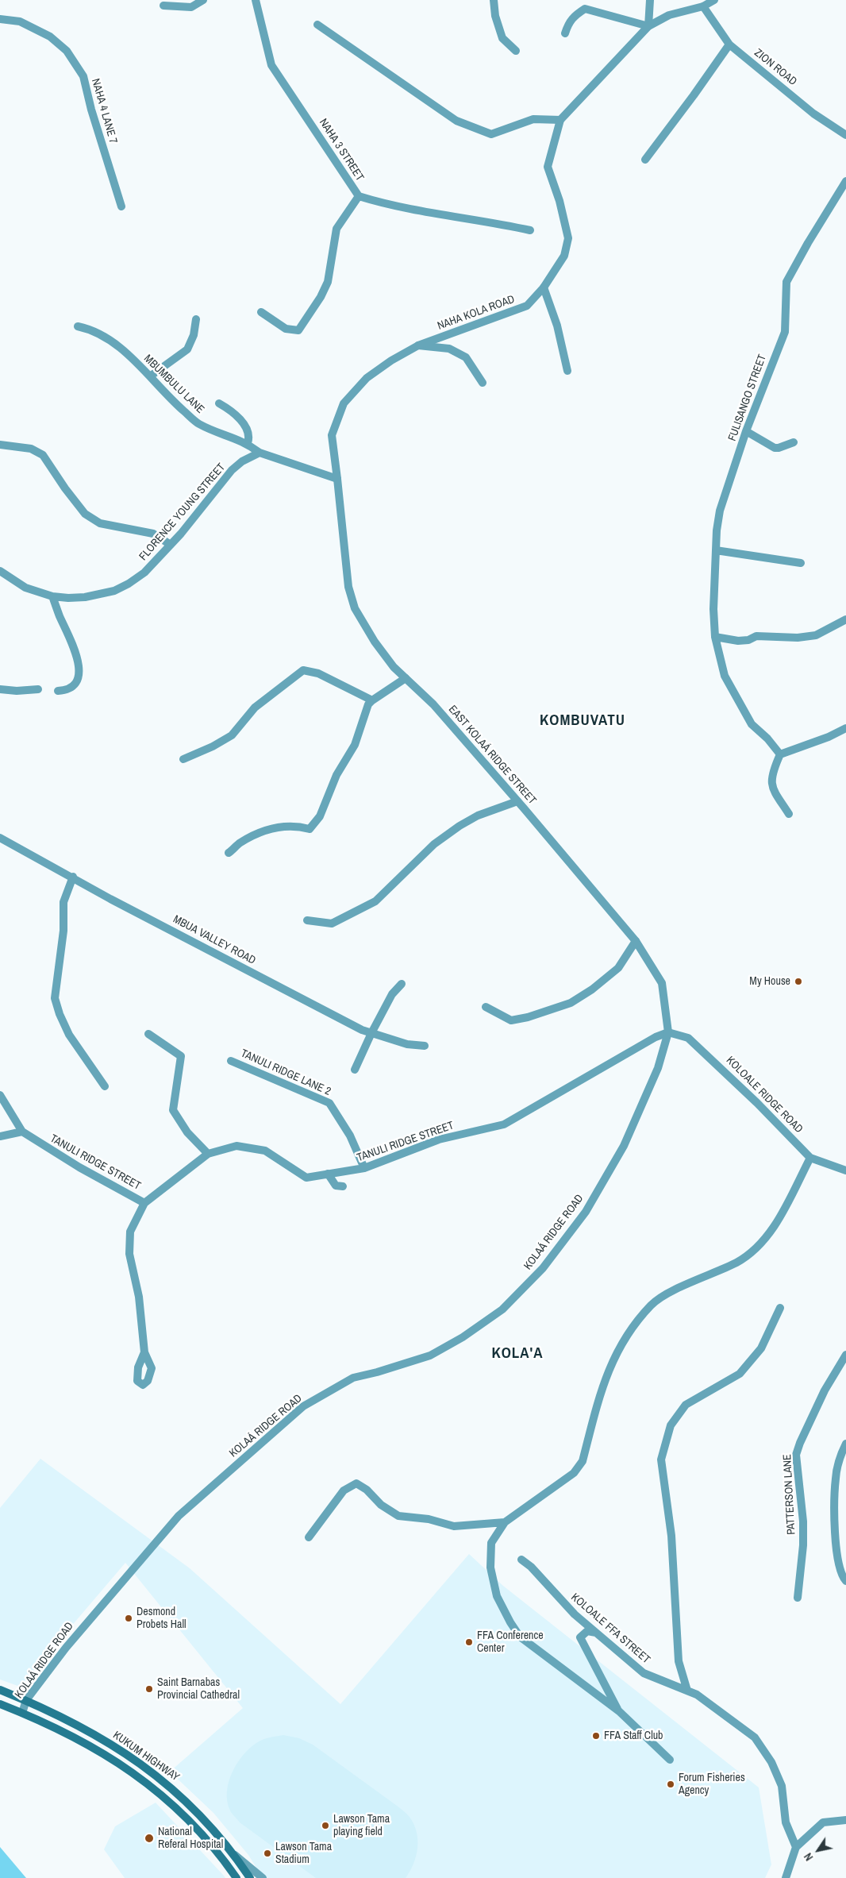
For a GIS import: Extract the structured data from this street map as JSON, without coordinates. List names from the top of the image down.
{
  "streets": {
    "main road": ["KUKUM HIGHWAY"],
    "street": [
      "ZION ROAD",
      "NAHA 4 LANE 7",
      "NAHA 3 STREET",
      "NAHA KOLA ROAD",
      "MBUMBULU LANE",
      "FULISANGO STREET",
      "FLORENCE YOUNG STREET",
      "EAST KOLAÁ RIDGE STREET",
      "MBUA VALLEY ROAD",
      "TANULI RIDGE LANE 2",
      "KOLOALE RIDGE ROAD",
      "TANULI RIDGE STREET",
      "KOLAÁ RIDGE ROAD",
      "PATTERSON LANE",
      "KOLOALE FFA STREET"
    ]
  },
  "crossings": [
    ["ZION ROAD", "NAHA KOLA ROAD"],
    ["NAHA KOLA ROAD", "EAST KOLAÁ RIDGE STREET"],
    ["MBUMBULU LANE", "FLORENCE YOUNG STREET"],
    ["EAST KOLAÁ RIDGE STREET", "KOLOALE RIDGE ROAD"],
    ["EAST KOLAÁ RIDGE STREET", "TANULI RIDGE STREET"],
    ["EAST KOLAÁ RIDGE STREET", "KOLAÁ RIDGE ROAD"],
    ["TANULI RIDGE LANE 2", "TANULI RIDGE STREET"],
    ["KOLOALE RIDGE ROAD", "TANULI RIDGE STREET"],
    ["KOLOALE RIDGE ROAD", "KOLAÁ RIDGE ROAD"],
    ["TANULI RIDGE STREET", "KOLAÁ RIDGE ROAD"],
    ["KOLAÁ RIDGE ROAD", "KUKUM HIGHWAY"]
  ],
  "districts": ["KOMBUVATU", "KOLA'A"],
  "places": [
    "My House",
    "Desmond Probets Hall",
    "FFA Conference Center",
    "Saint Barnabas Provincial Cathedral",
    "FFA Staff Club",
    "Forum Fisheries Agency",
    "Lawson Tama playing field",
    "National Referal Hospital",
    "Lawson Tama Stadium"
  ],
  "north": "bottom left"
}
